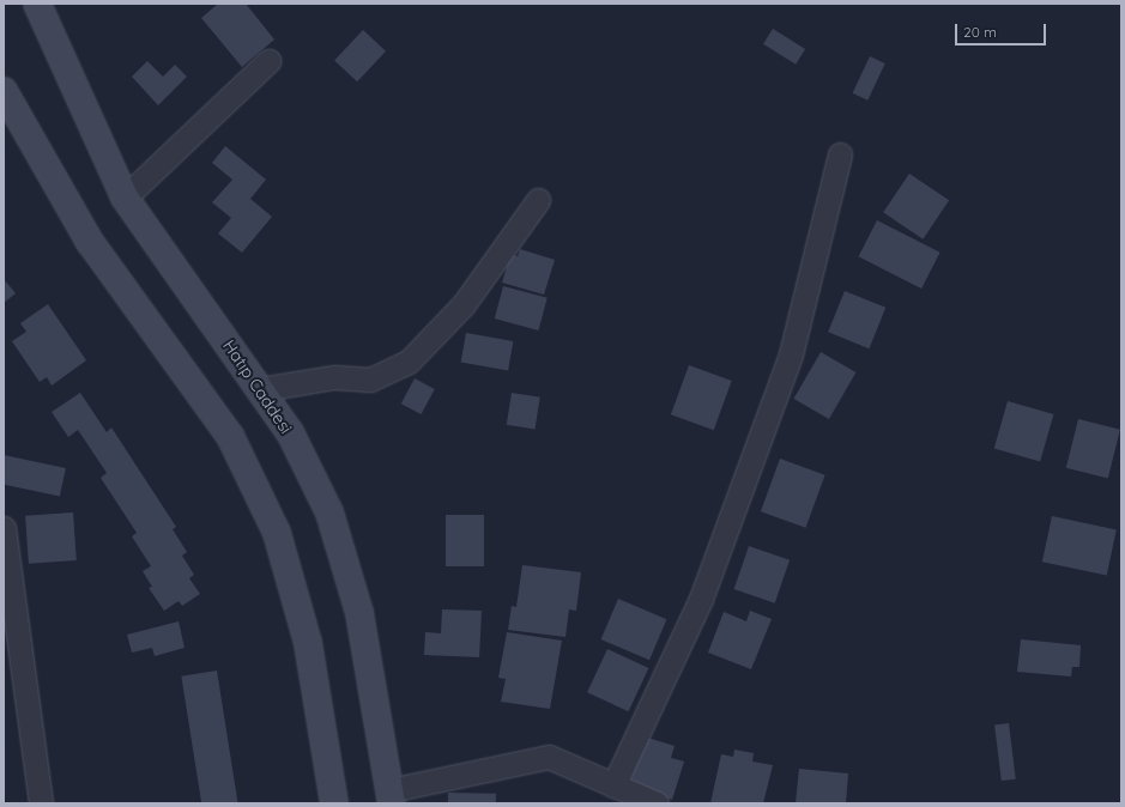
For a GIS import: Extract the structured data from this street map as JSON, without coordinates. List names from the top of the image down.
{
  "streets": {
    "main road": ["Hatıp Caddesi"]
  },
  "scale_bar": "20 m"
}
